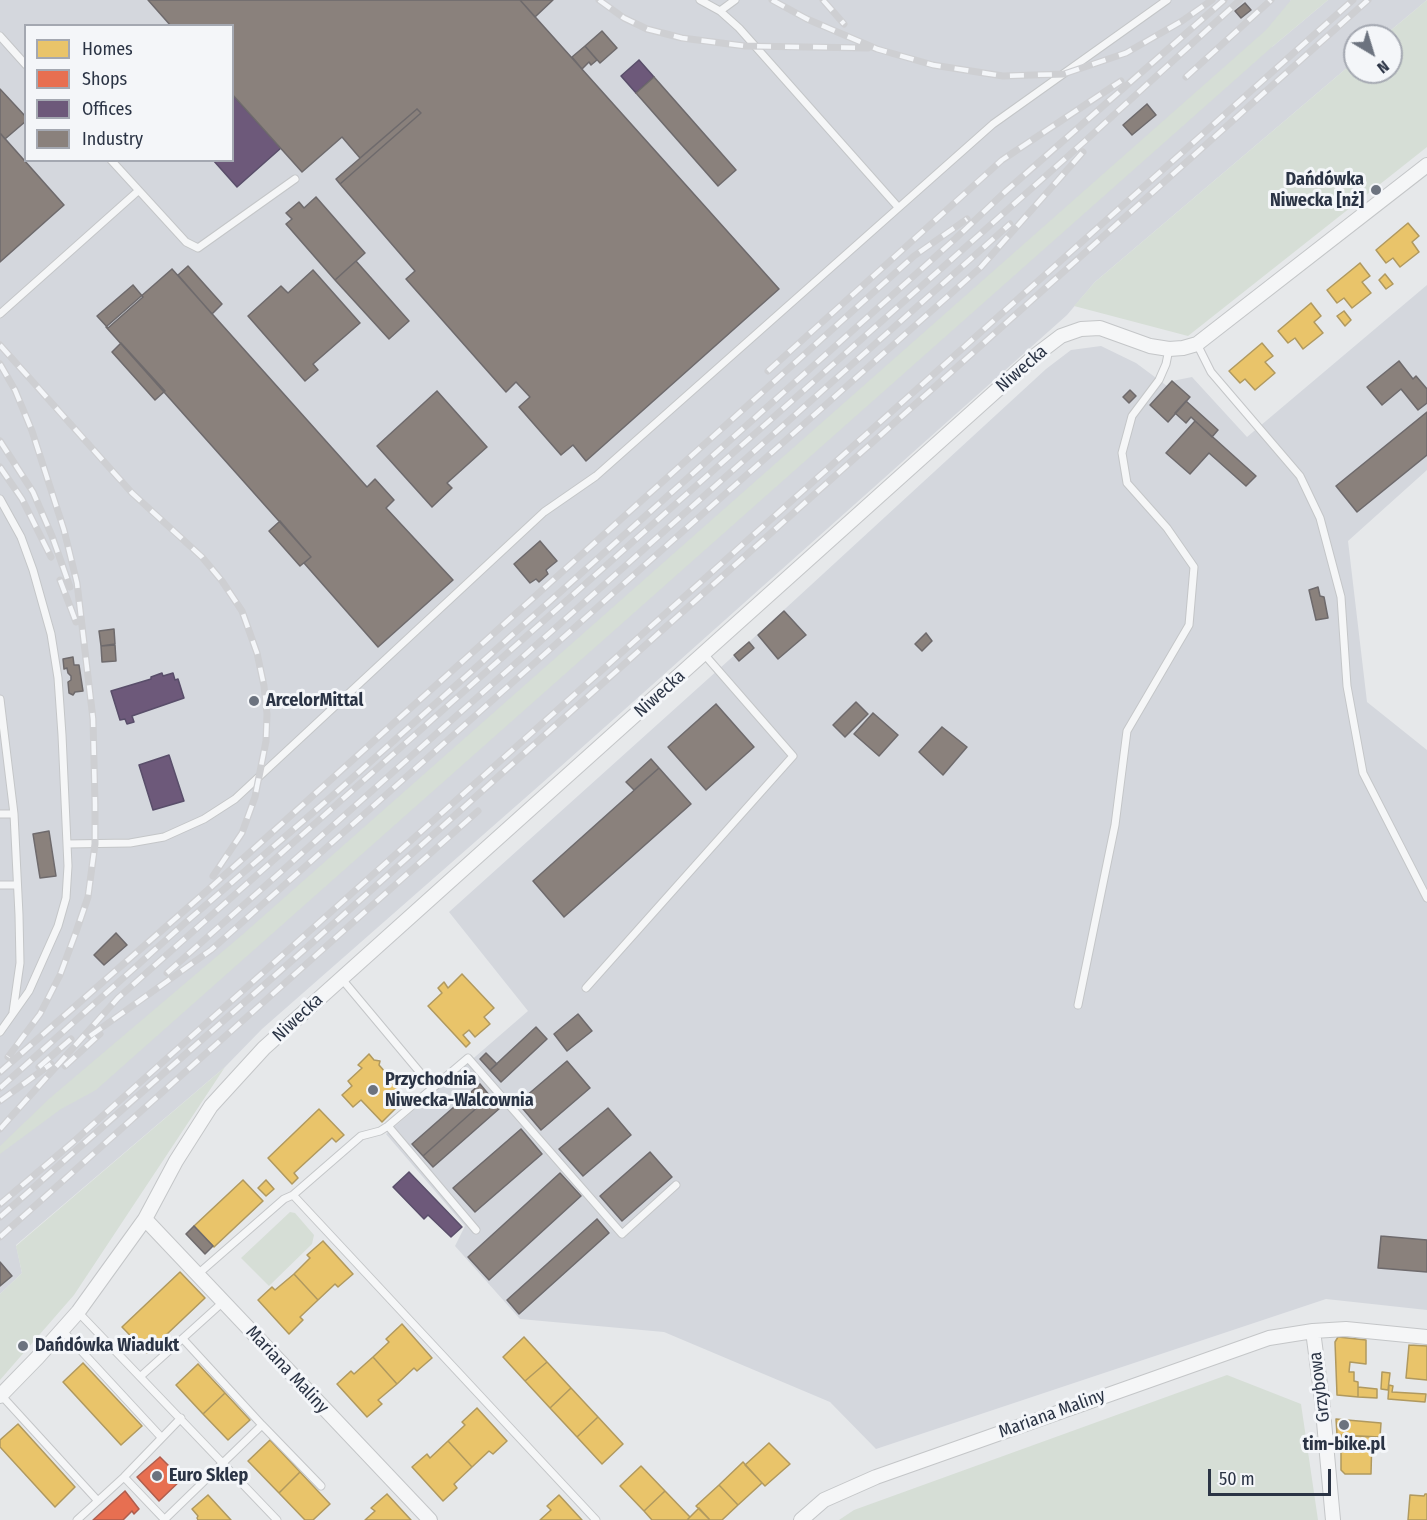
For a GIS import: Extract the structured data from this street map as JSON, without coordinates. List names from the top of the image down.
{
  "streets": {
    "street": ["Niwecka", "Mariana Maliny", "Grzybowa"]
  },
  "crossings": [
    ["Niwecka", "Mariana Maliny"],
    ["Mariana Maliny", "Grzybowa"]
  ],
  "places": [
    "Dańdówka Niwecka [nż]",
    "ArcelorMittal",
    "Przychodnia Niwecka-Walcownia",
    "Dańdówka Wiadukt",
    "tim-bike.pl",
    "Euro Sklep"
  ],
  "legend": [
    "Homes",
    "Shops",
    "Offices",
    "Industry"
  ],
  "scale_bar": "50 m",
  "north": "bottom right"
}
